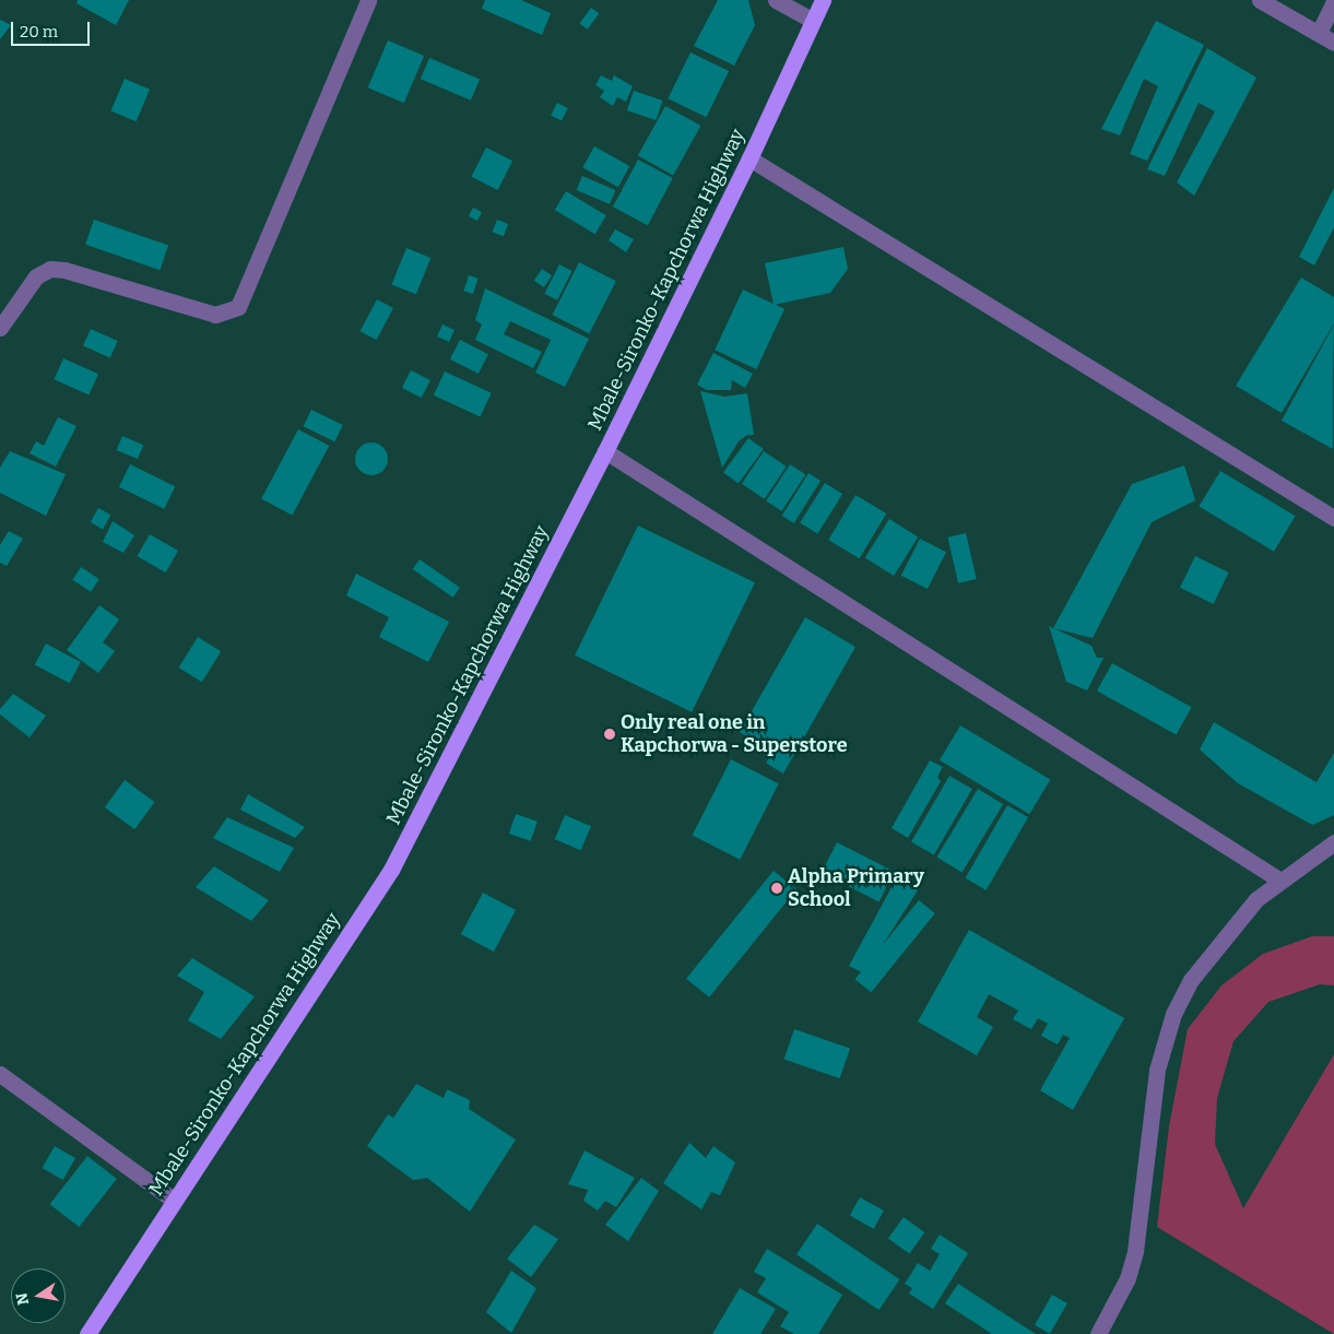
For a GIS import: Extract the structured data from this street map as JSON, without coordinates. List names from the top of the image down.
{
  "streets": {
    "main road": ["Mbale-Sironko-Kapchorwa Highway"]
  },
  "places": ["Only real one in Kapchorwa - Superstore", "Alpha Primary School"],
  "scale_bar": "20 m",
  "north": "left"
}
